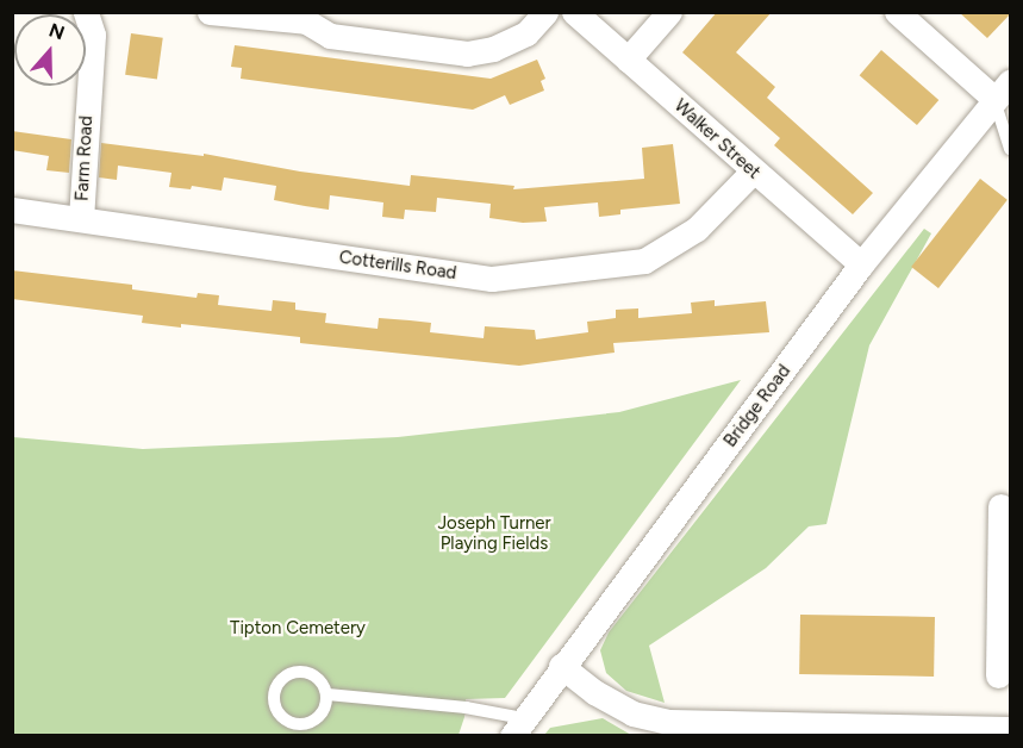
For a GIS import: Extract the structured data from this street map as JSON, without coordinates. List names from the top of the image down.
{
  "streets": {
    "street": [
      "Walker Street",
      "Farm Road",
      "Cotterills Road",
      "Bridge Road"
    ]
  },
  "crossings": [
    ["Walker Street", "Cotterills Road"],
    ["Walker Street", "Bridge Road"],
    ["Farm Road", "Cotterills Road"]
  ],
  "parks": ["Joseph Turner Playing Fields", "Tipton Cemetery"],
  "north": "top"
}
